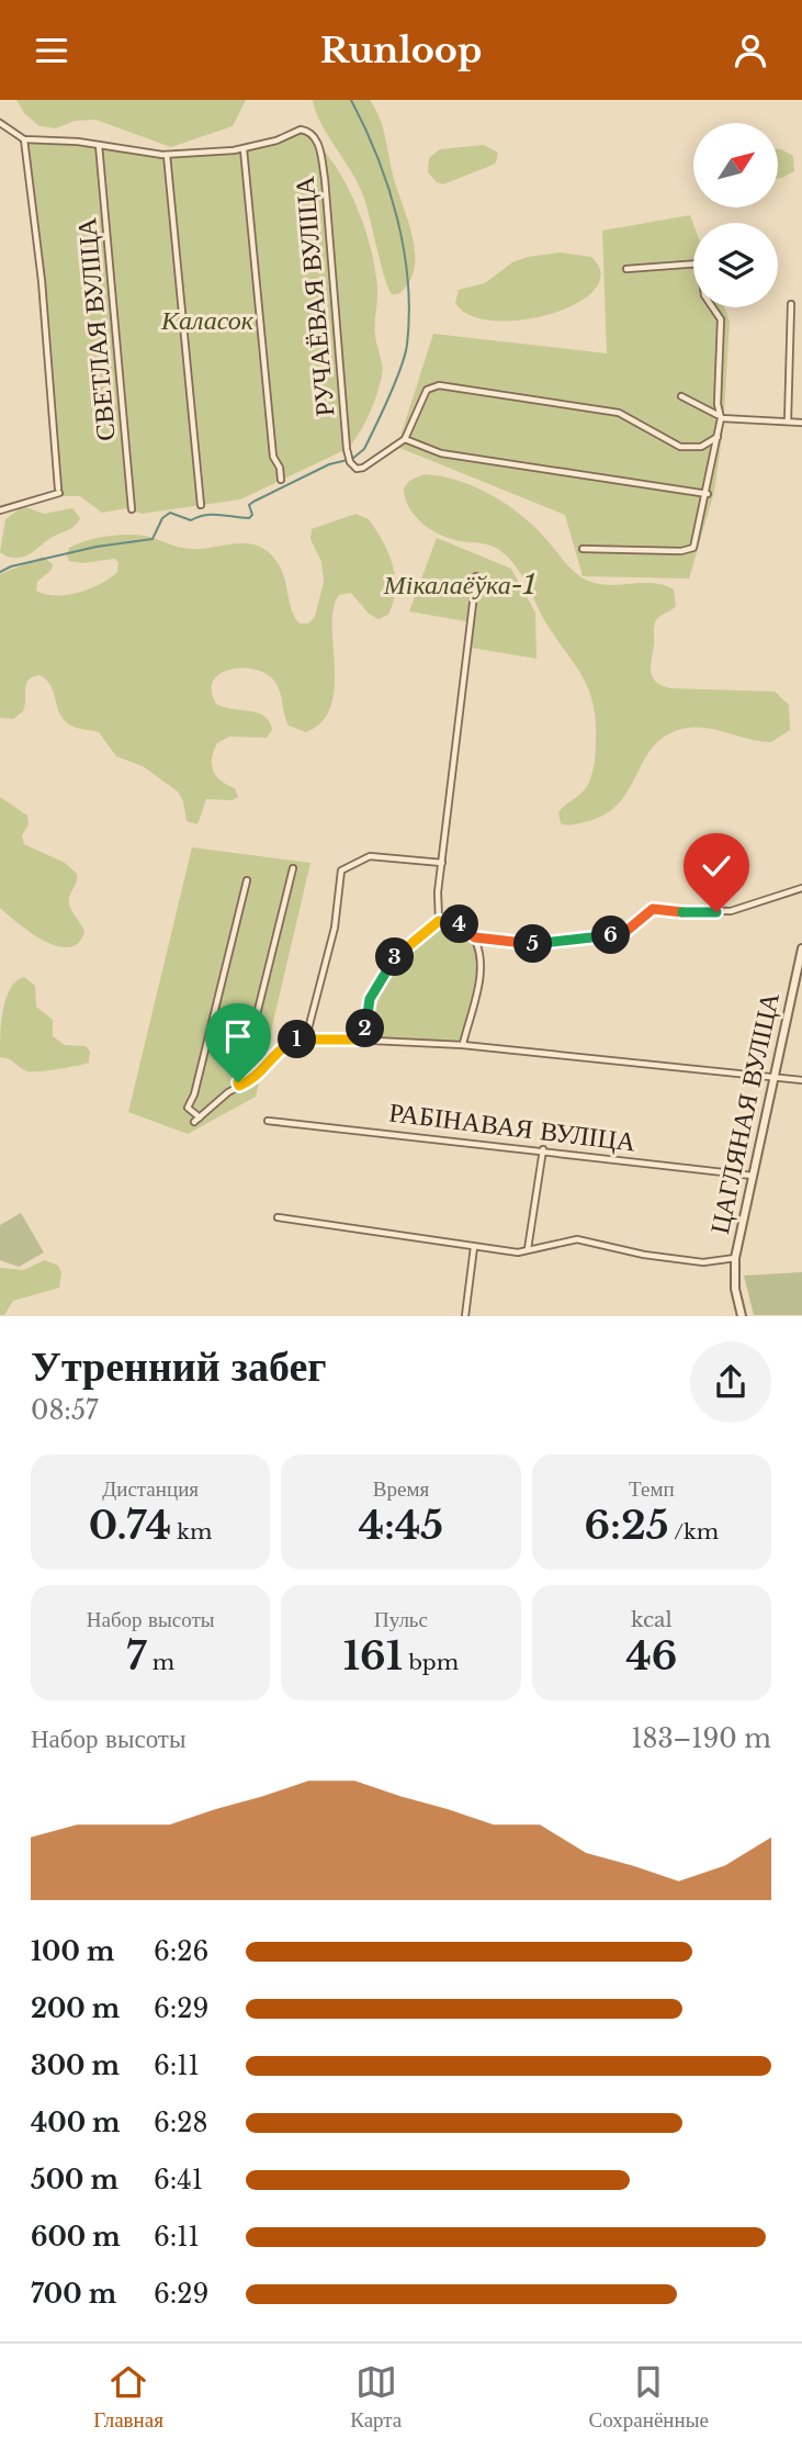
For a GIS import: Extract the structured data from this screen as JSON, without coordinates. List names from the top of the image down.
{
  "streets": {
    "street": [
      "РУЧАЁВАЯ ВУЛІЦА",
      "СВЕТЛАЯ ВУЛІЦА",
      "ЦАГЛЯНАЯ ВУЛІЦА",
      "РАБІНАВАЯ ВУЛІЦА"
    ]
  },
  "crossings": [
    ["ЦАГЛЯНАЯ ВУЛІЦА", "РАБІНАВАЯ ВУЛІЦА"]
  ],
  "parks": ["Каласок", "Мікалаёўка-1"],
  "north": "top right",
  "page": {
    "header": "Runloop",
    "pins": [
      "4",
      "6",
      "5",
      "3",
      "2",
      "1"
    ],
    "heading": ["Утренний забег", "08:57"],
    "stats": [
      ["Дистанция", "0.74 km"],
      ["Время", "4:45"],
      ["Темп", "6:25 /km"],
      ["Набор высоты", "7 m"],
      ["Пульс", "161 bpm"],
      ["kcal", "46"]
    ],
    "chart": ["Набор высоты", "183–190 m"],
    "list": [
      {
        "name": "100 m",
        "note": "6:26"
      },
      {
        "name": "200 m",
        "note": "6:29"
      },
      {
        "name": "300 m",
        "note": "6:11"
      },
      {
        "name": "400 m",
        "note": "6:28"
      },
      {
        "name": "500 m",
        "note": "6:41"
      },
      {
        "name": "600 m",
        "note": "6:11"
      },
      {
        "name": "700 m",
        "note": "6:29"
      }
    ],
    "tabs": ["Главная", "Карта", "Сохранённые"]
  }
}
